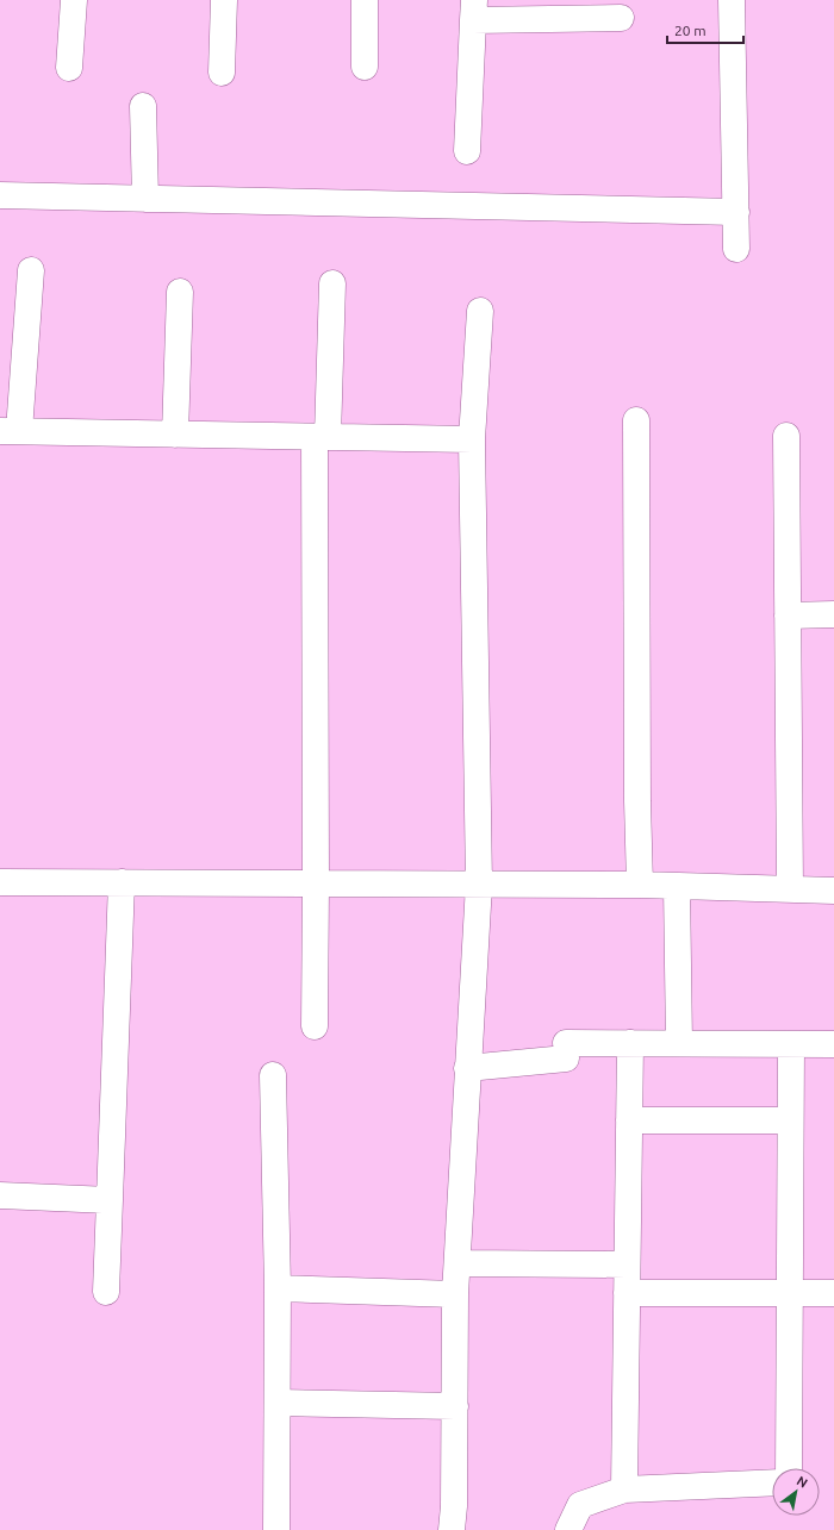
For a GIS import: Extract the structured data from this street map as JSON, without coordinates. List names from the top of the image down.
{
  "scale_bar": "20 m",
  "north": "top right"
}
